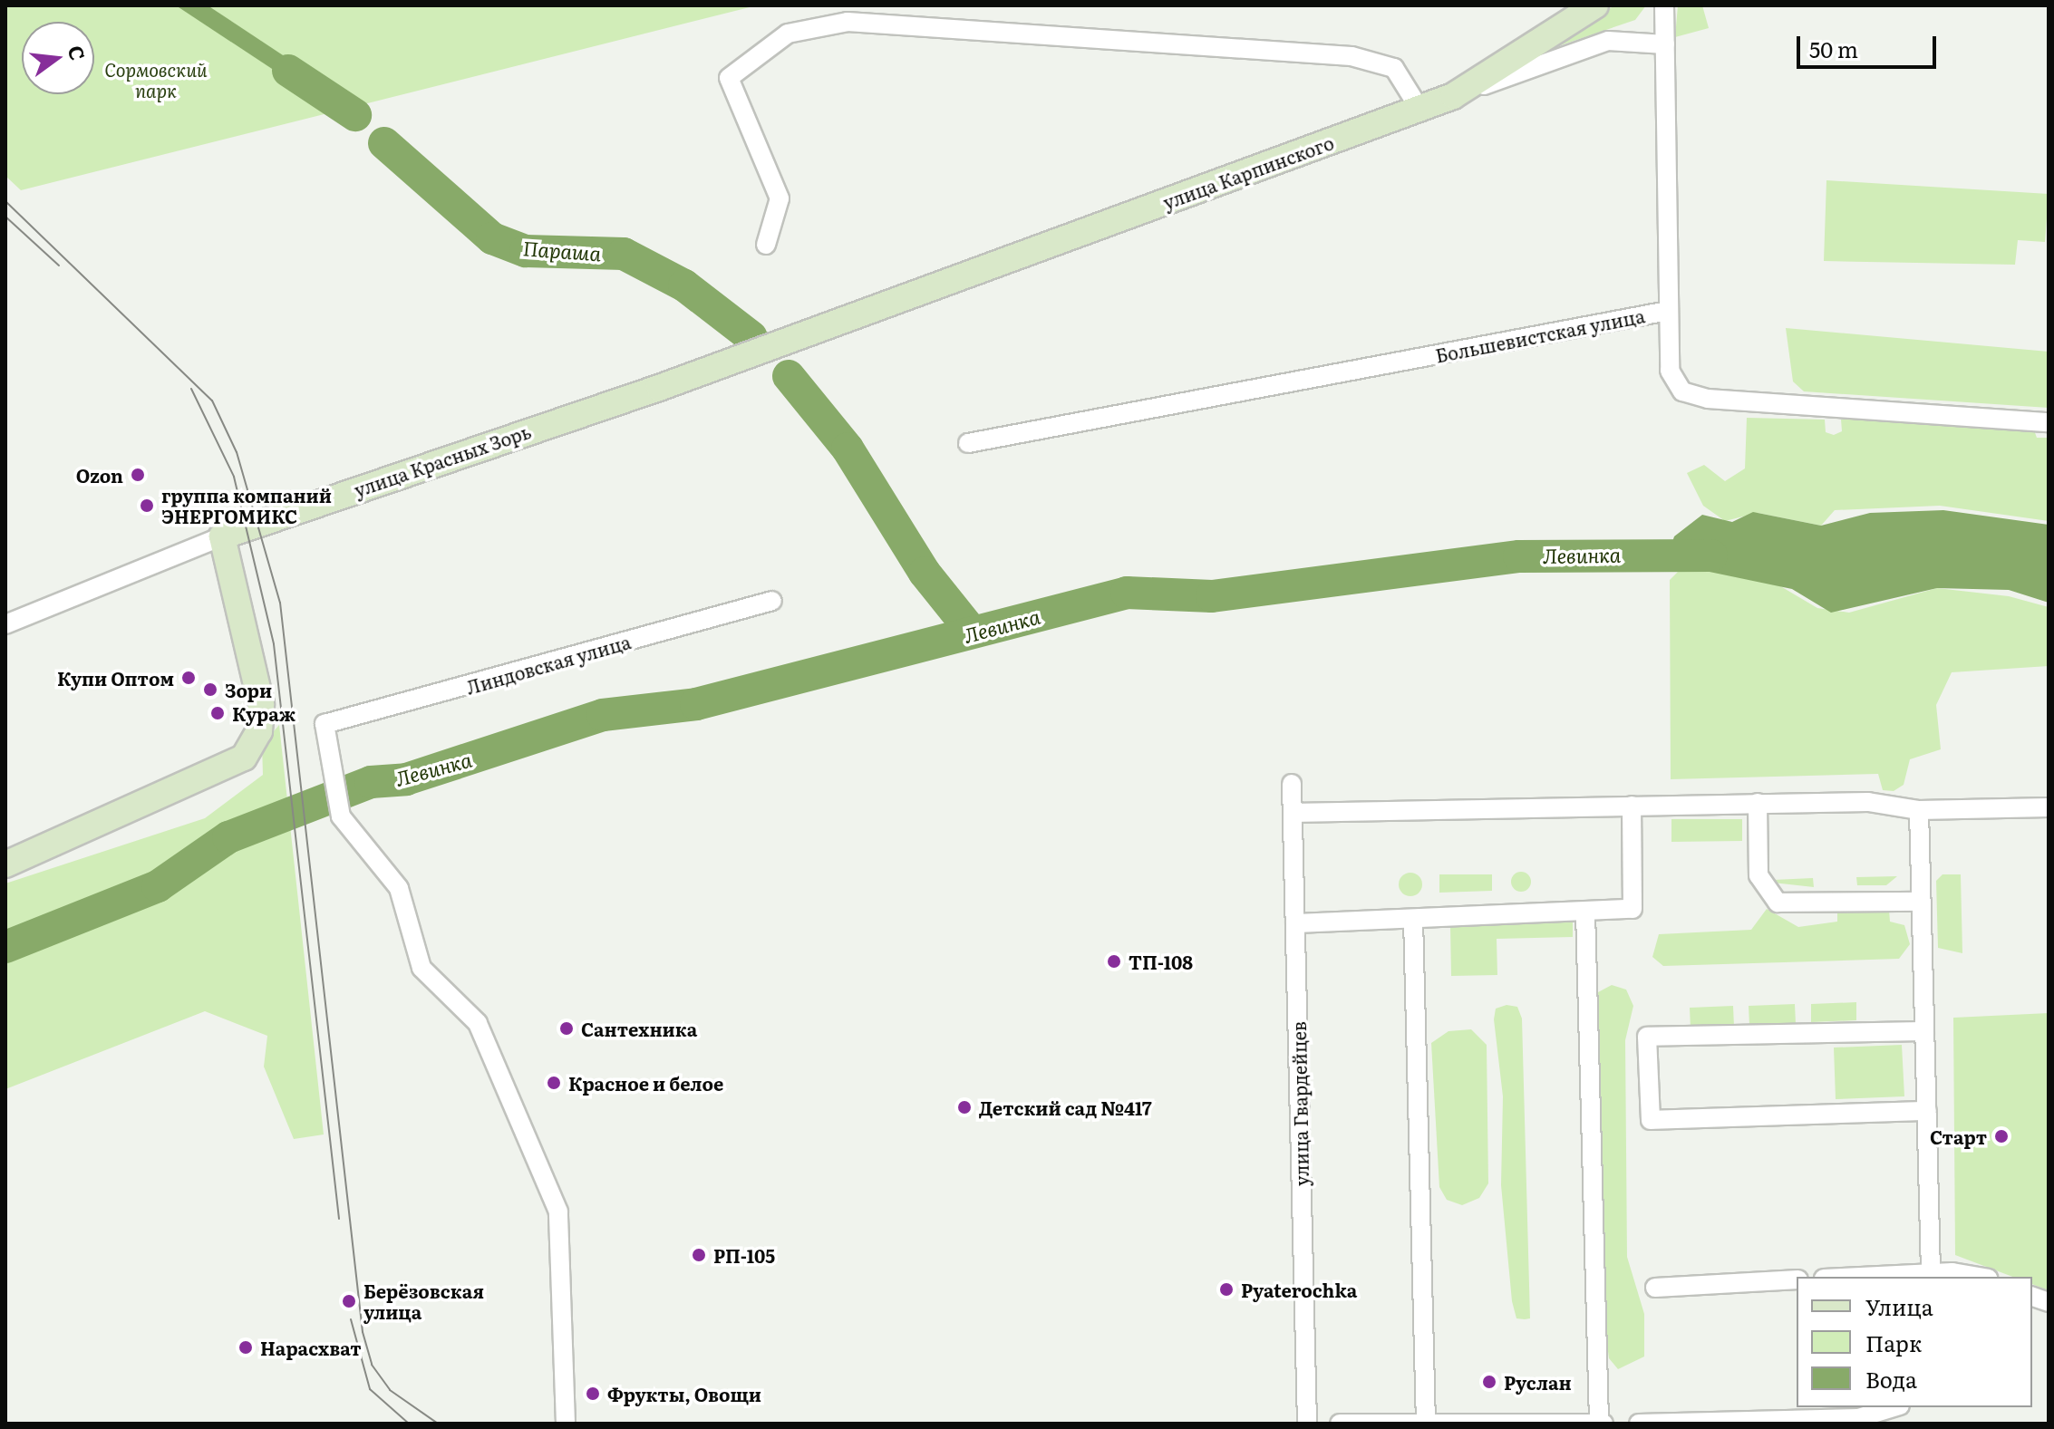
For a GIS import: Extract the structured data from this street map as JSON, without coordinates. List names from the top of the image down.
{
  "streets": {
    "street": [
      "улица Карпинского",
      "Большевистская улица",
      "улица Красных Зорь",
      "Линдовская улица",
      "улица Гвардейцев"
    ]
  },
  "crossings": [
    ["улица Карпинского", "улица Красных Зорь"]
  ],
  "water": ["Параша", "Левинка"],
  "parks": ["Сормовский парк"],
  "places": [
    "Ozon",
    "группа компаний ЭНЕРГОМИКС",
    "Купи Оптом",
    "Зори",
    "Кураж",
    "ТП-108",
    "Сантехника",
    "Красное и белое",
    "Детский сад №417",
    "Старт",
    "РП-105",
    "Pyaterochka",
    "Берёзовская улица",
    "Нарасхват",
    "Руслан",
    "Фрукты, Овощи"
  ],
  "legend": ["Улица", "Парк", "Вода"],
  "scale_bar": "50 m",
  "north": "right"
}
